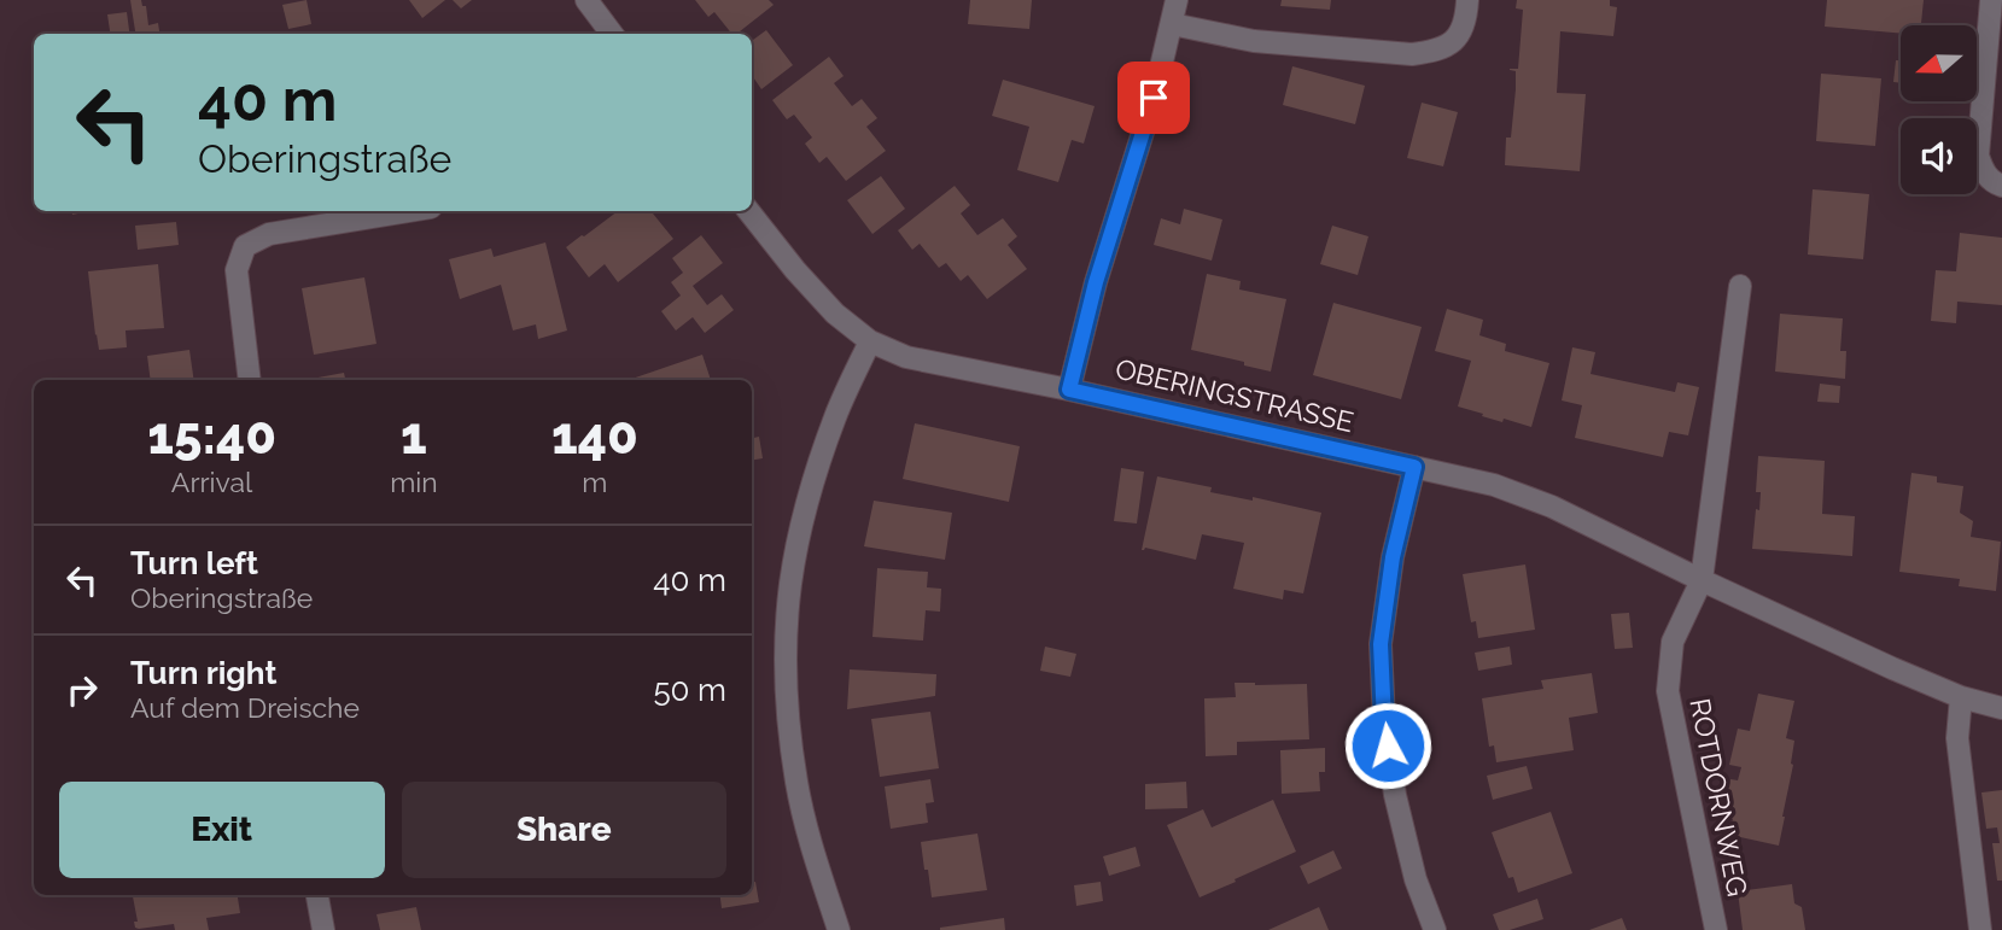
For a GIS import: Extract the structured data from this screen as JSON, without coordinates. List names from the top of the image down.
{
  "streets": {
    "street": ["OBERINGSTRASSE", "ROTDORNWEG"]
  },
  "crossings": [
    ["OBERINGSTRASSE", "ROTDORNWEG"]
  ],
  "north": "left",
  "page": {
    "turn": ["40 m", "Oberingstraße"],
    "eta": [
      "15:40",
      "Arrival",
      "1",
      "min",
      "140",
      "m"
    ],
    "list": [
      {
        "name": "Turn left",
        "note": "Oberingstraße",
        "value": "40 m"
      },
      {
        "name": "Turn right",
        "note": "Auf dem Dreische",
        "value": "50 m"
      }
    ],
    "buttons": ["Exit", "Share"]
  }
}
